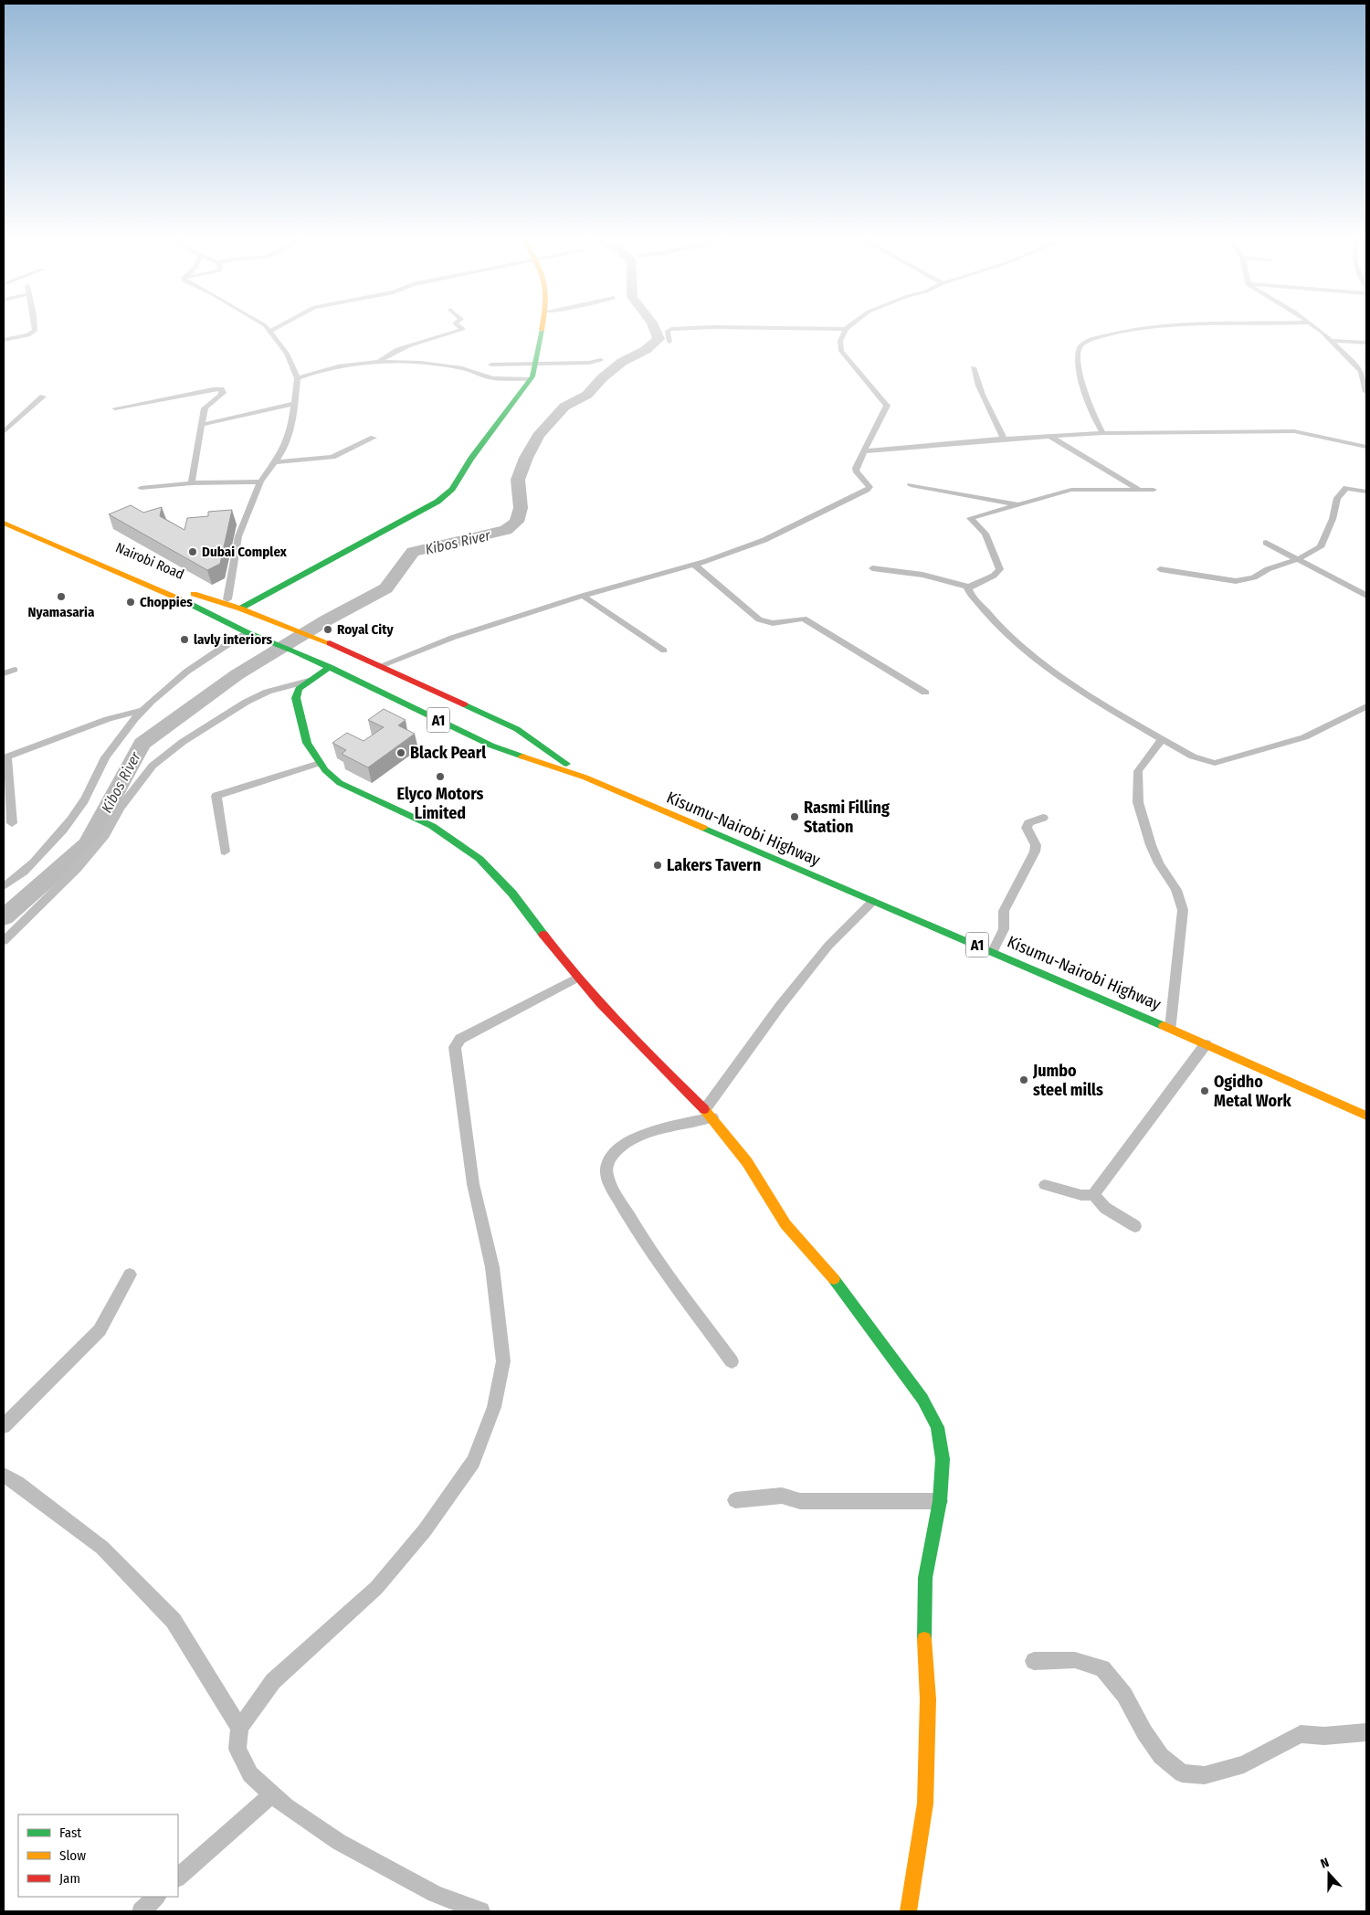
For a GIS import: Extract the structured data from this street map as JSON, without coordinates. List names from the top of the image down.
{
  "streets": {
    "main road": ["Nairobi Road", "A1", "Kisumu-Nairobi Highway"]
  },
  "crossings": [
    ["Nairobi Road", "A1"],
    ["A1", "Kisumu-Nairobi Highway"]
  ],
  "water": ["Kibos River"],
  "places": [
    "Dubai Complex",
    "Nyamasaria",
    "Choppies",
    "Royal City",
    "lavly interiors",
    "Black Pearl",
    "Elyco Motors Limited",
    "Rasmi Filling Station",
    "Lakers Tavern",
    "Jumbo steel mills",
    "Ogidho Metal Work"
  ],
  "legend": ["Fast", "Slow", "Jam"],
  "north": "top"
}
